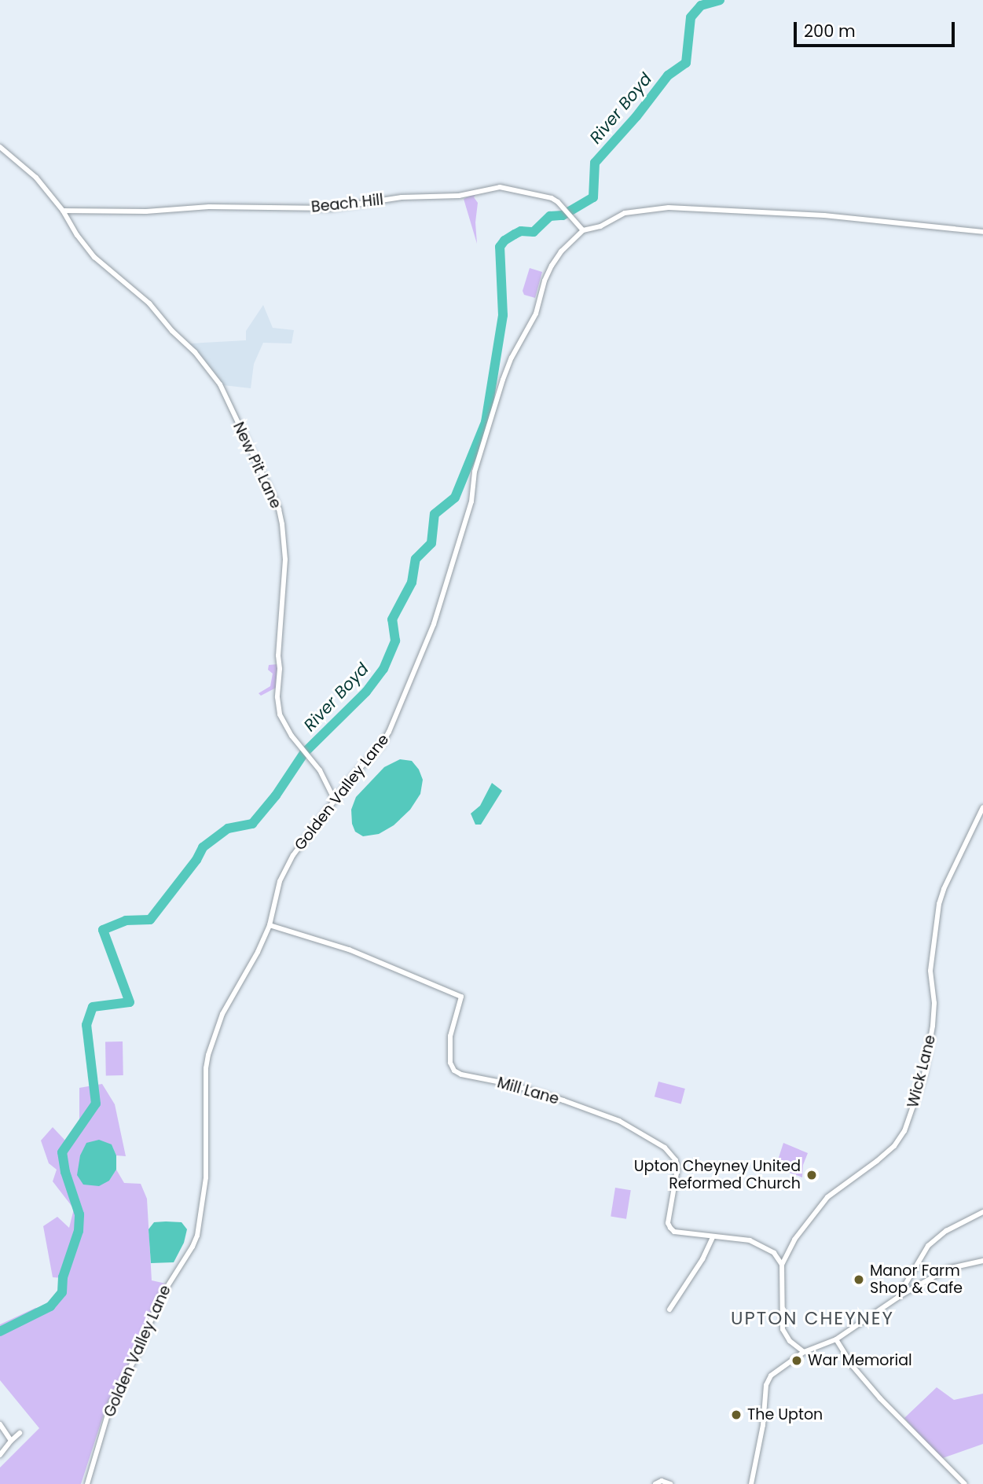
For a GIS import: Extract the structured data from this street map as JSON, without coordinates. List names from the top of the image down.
{
  "streets": {
    "street": [
      "Beach Hill",
      "New Pit Lane",
      "Golden Valley Lane",
      "Wick Lane",
      "Mill Lane"
    ]
  },
  "crossings": [
    ["Beach Hill", "New Pit Lane"],
    ["Beach Hill", "Golden Valley Lane"],
    ["New Pit Lane", "Golden Valley Lane"],
    ["Golden Valley Lane", "Mill Lane"],
    ["Wick Lane", "Mill Lane"]
  ],
  "districts": ["UPTON CHEYNEY"],
  "water": ["River Boyd"],
  "places": [
    "Upton Cheyney United Reformed Church",
    "Manor Farm Shop & Cafe",
    "War Memorial",
    "The Upton"
  ],
  "scale_bar": "200 m"
}
